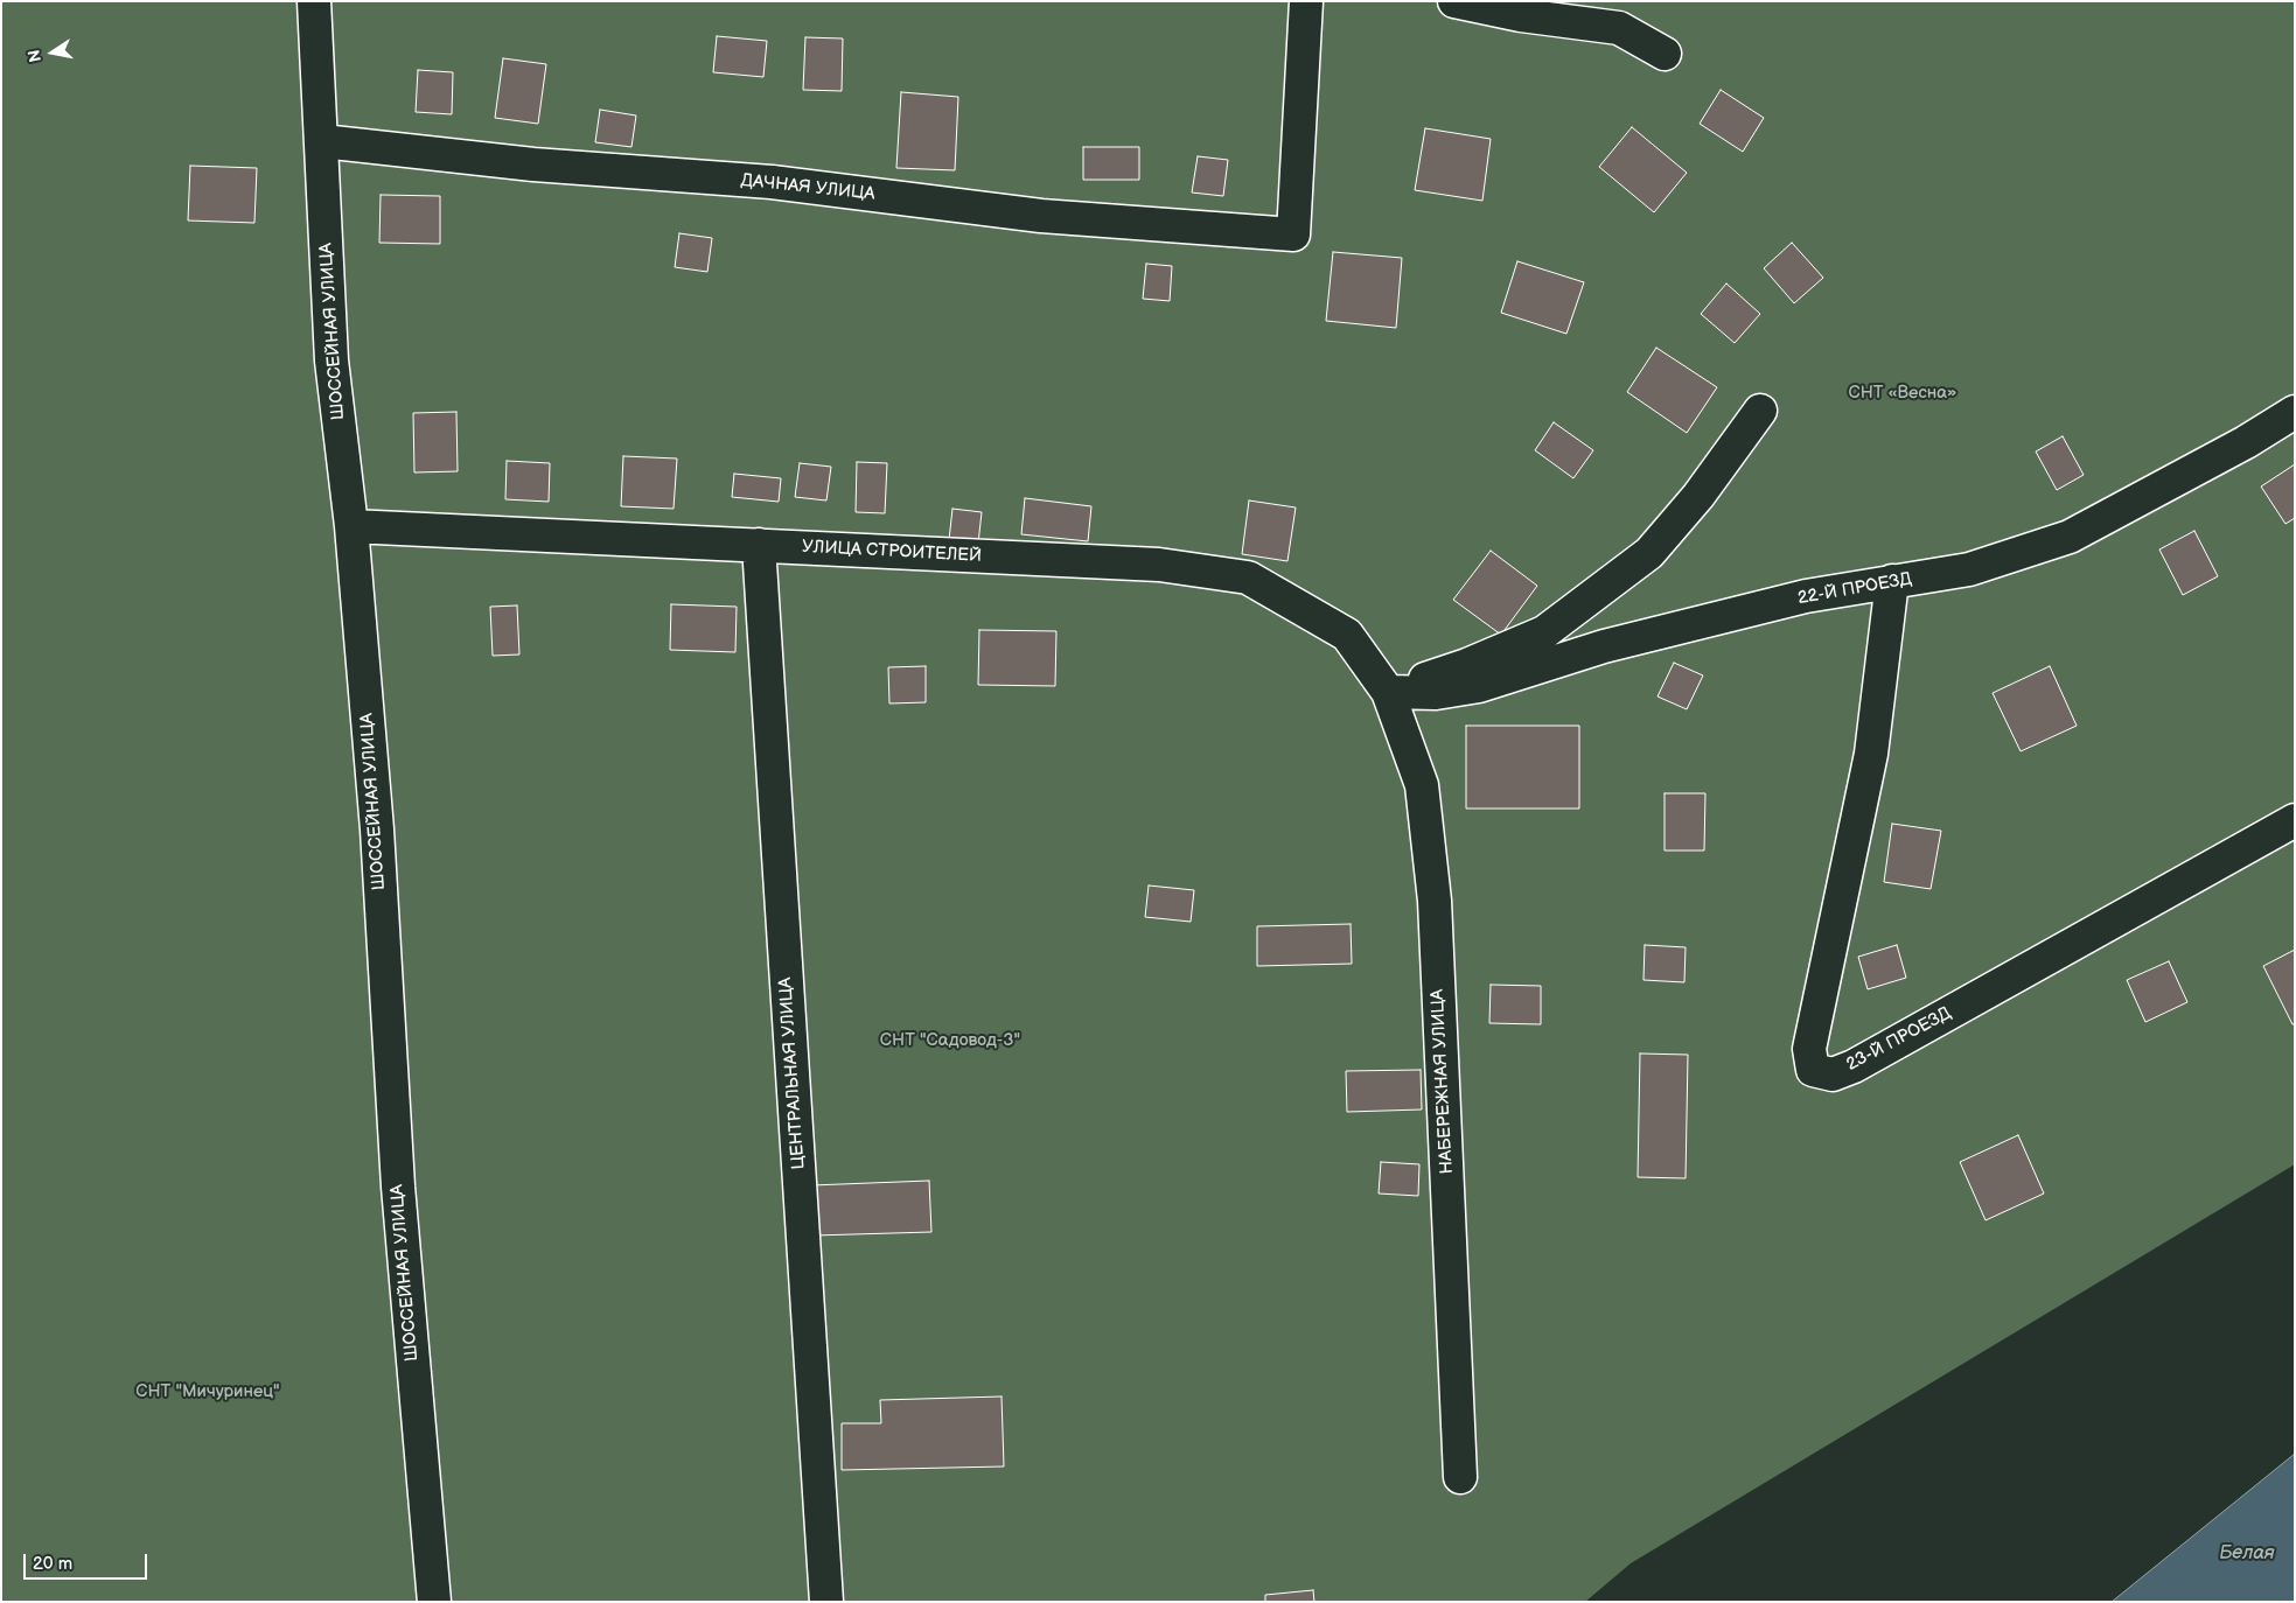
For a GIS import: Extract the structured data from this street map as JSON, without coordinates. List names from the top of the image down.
{
  "streets": {
    "street": [
      "ДАЧНАЯ УЛИЦА",
      "ШОССЕЙНАЯ УЛИЦА",
      "УЛИЦА СТРОИТЕЛЕЙ",
      "22-Й ПРОЕЗД",
      "23-Й ПРОЕЗД",
      "ЦЕНТРАЛЬНАЯ УЛИЦА",
      "НАБЕРЕЖНАЯ УЛИЦА"
    ]
  },
  "crossings": [
    ["ДАЧНАЯ УЛИЦА", "ШОССЕЙНАЯ УЛИЦА"],
    ["ШОССЕЙНАЯ УЛИЦА", "УЛИЦА СТРОИТЕЛЕЙ"],
    ["УЛИЦА СТРОИТЕЛЕЙ", "22-Й ПРОЕЗД"],
    ["УЛИЦА СТРОИТЕЛЕЙ", "ЦЕНТРАЛЬНАЯ УЛИЦА"],
    ["УЛИЦА СТРОИТЕЛЕЙ", "НАБЕРЕЖНАЯ УЛИЦА"],
    ["22-Й ПРОЕЗД", "23-Й ПРОЕЗД"],
    ["22-Й ПРОЕЗД", "НАБЕРЕЖНАЯ УЛИЦА"]
  ],
  "water": ["Белая"],
  "parks": ["СНТ «Весна»", "СНТ \"Садовод-3\"", "СНТ \"Мичуринец\""],
  "scale_bar": "20 m",
  "north": "left"
}
